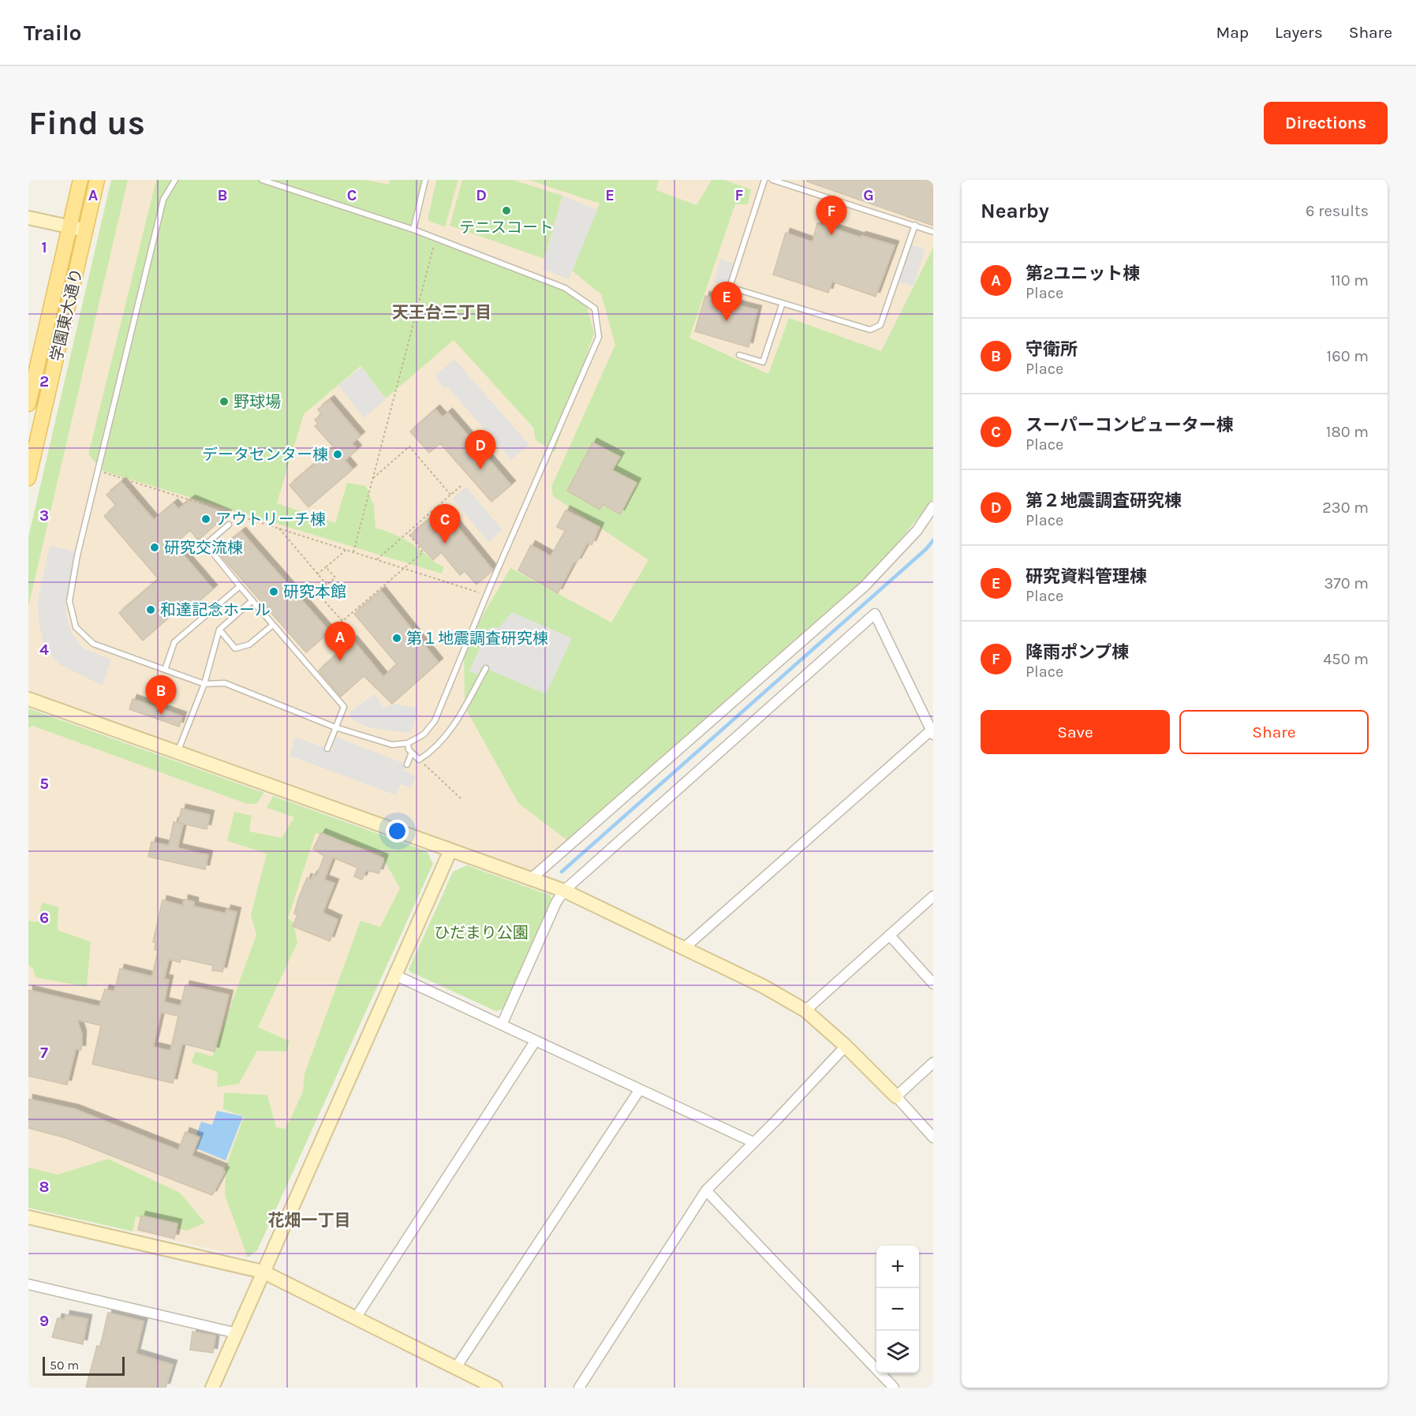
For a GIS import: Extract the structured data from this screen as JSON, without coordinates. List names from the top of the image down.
{
  "streets": {
    "main road": ["学園東大通り"]
  },
  "districts": ["天王台三丁目", "花畑一丁目"],
  "parks": ["ひだまり公園"],
  "places": [
    "テニスコート",
    "野球場",
    "データセンター棟",
    "アウトリーチ棟",
    "研究交流棟",
    "研究本館",
    "和達記念ホール",
    "第１地震調査研究棟"
  ],
  "scale_bar": "50 m",
  "page": {
    "header": "Trailo",
    "nav": ["Map", "Layers", "Share"],
    "buttons": [
      "Directions",
      ["Save", "Share"]
    ],
    "title": "Find us",
    "heading": ["Nearby", "6 results"],
    "pins": [
      "F",
      "E",
      "D",
      "C",
      "A",
      "B"
    ],
    "list": [
      {
        "mark": "A",
        "name": "第2ユニット棟",
        "note": "Place",
        "value": "110 m"
      },
      {
        "mark": "B",
        "name": "守衛所",
        "note": "Place",
        "value": "160 m"
      },
      {
        "mark": "C",
        "name": "スーパーコンピューター棟",
        "note": "Place",
        "value": "180 m"
      },
      {
        "mark": "D",
        "name": "第２地震調査研究棟",
        "note": "Place",
        "value": "230 m"
      },
      {
        "mark": "E",
        "name": "研究資料管理棟",
        "note": "Place",
        "value": "370 m"
      },
      {
        "mark": "F",
        "name": "降雨ポンプ棟",
        "note": "Place",
        "value": "450 m"
      }
    ],
    "map_buttons": ["+", "−"],
    "scale": "50 m"
  },
  "grid": {
    "columns": [
      "A",
      "B",
      "C",
      "D",
      "E",
      "F",
      "G"
    ],
    "rows": [
      "1",
      "2",
      "3",
      "4",
      "5",
      "6",
      "7",
      "8",
      "9"
    ]
  }
}
